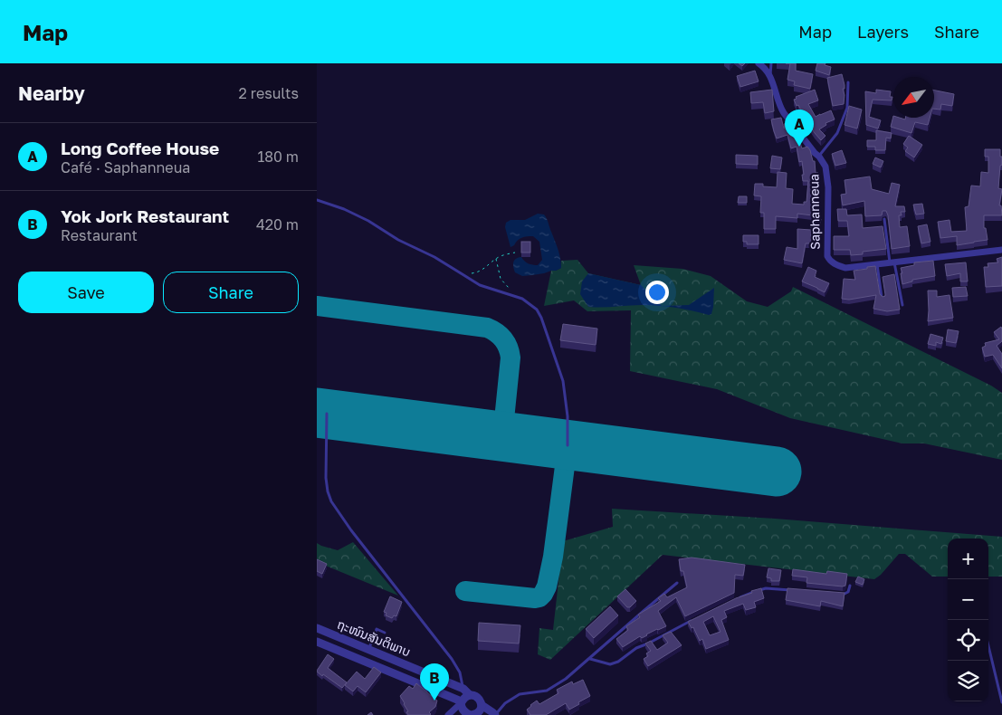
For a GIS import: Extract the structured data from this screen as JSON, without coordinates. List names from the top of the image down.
{
  "streets": {
    "street": ["Saphanneua", "ຖະໜົນສັນຕິພາບ"]
  },
  "north": "bottom left",
  "page": {
    "header": "Map",
    "nav": ["Map", "Layers", "Share"],
    "heading": ["Nearby", "2 results"],
    "pins": ["A", "B"],
    "list": [
      {
        "mark": "A",
        "name": "Long Coffee House",
        "note": "Café · Saphanneua",
        "value": "180 m"
      },
      {
        "mark": "B",
        "name": "Yok Jork Restaurant",
        "note": "Restaurant",
        "value": "420 m"
      }
    ],
    "buttons": ["Save", "Share"],
    "map_buttons": ["+", "−"]
  }
}
